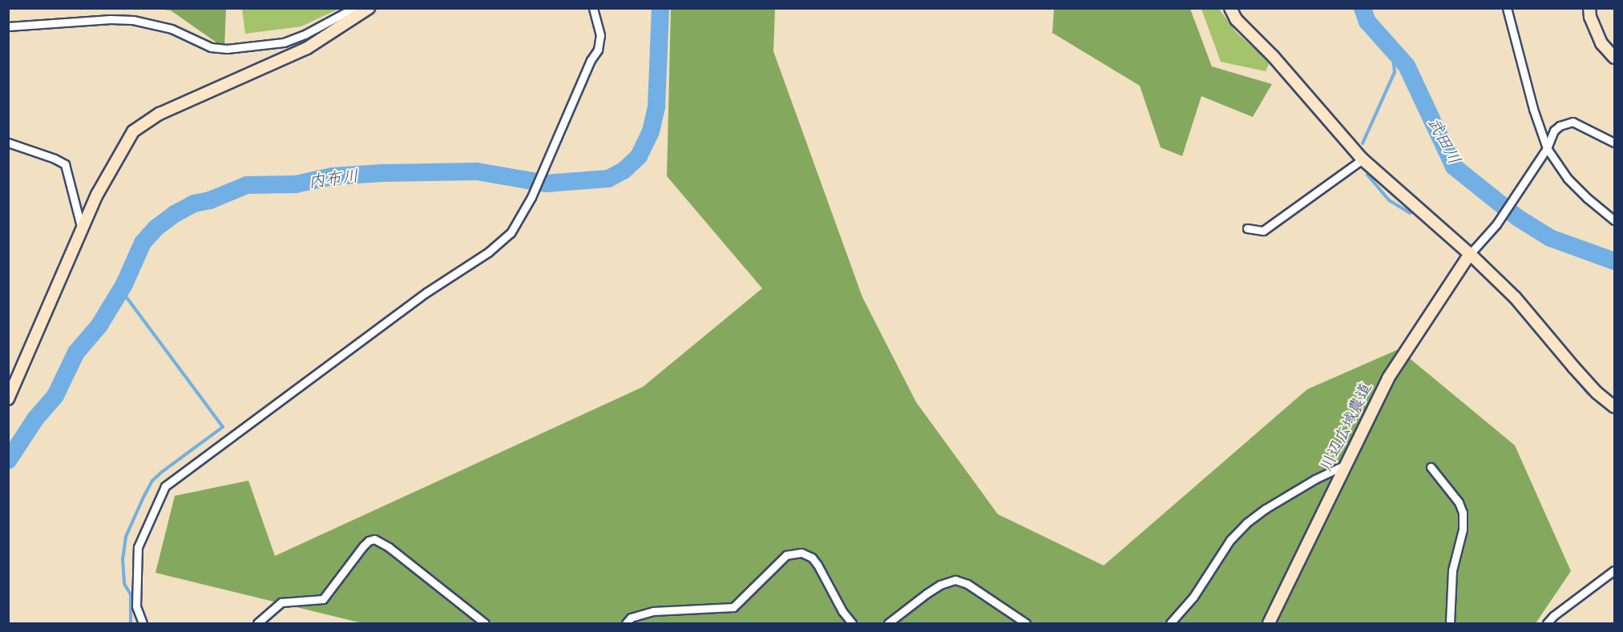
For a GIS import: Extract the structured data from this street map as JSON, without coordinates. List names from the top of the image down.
{
  "streets": {
    "street": ["川辺広域農道"]
  },
  "water": ["武田川", "内布川"]
}
